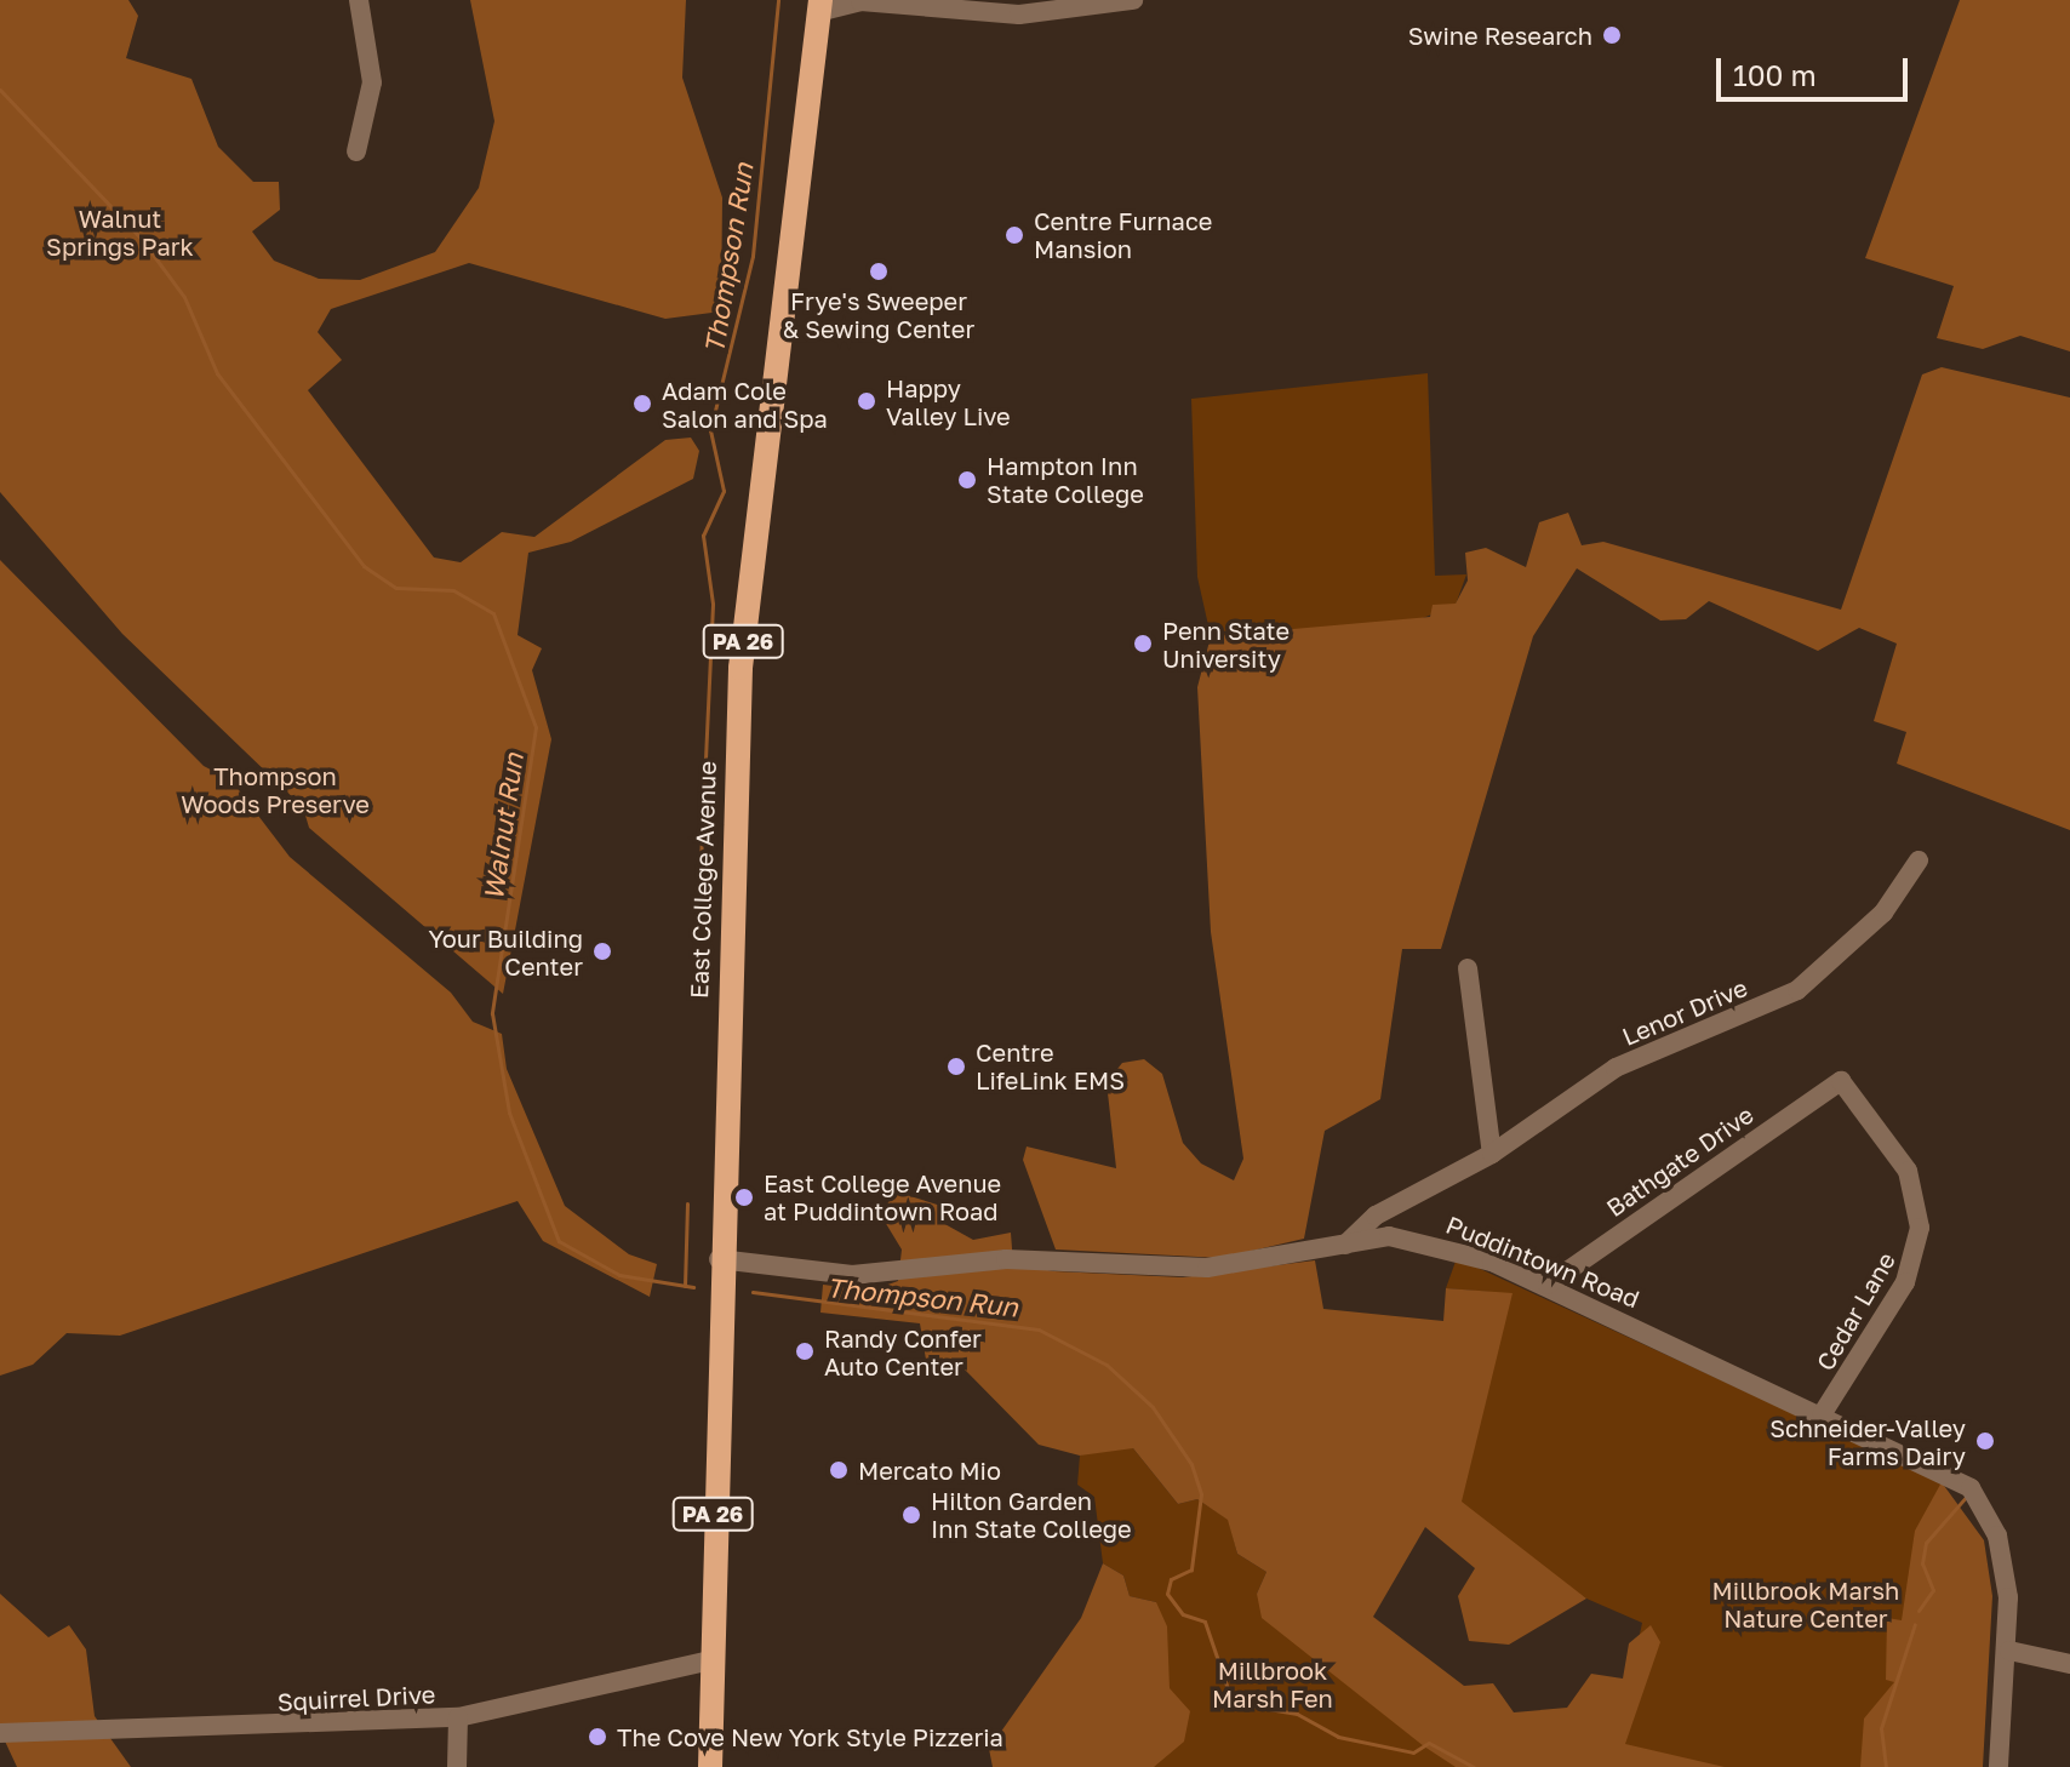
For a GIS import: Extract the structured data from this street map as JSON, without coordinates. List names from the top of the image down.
{
  "streets": {
    "main road": ["PA 26", "East College Avenue"],
    "street": [
      "Lenor Drive",
      "Bathgate Drive",
      "Puddintown Road",
      "Cedar Lane",
      "Squirrel Drive"
    ]
  },
  "crossings": [
    ["East College Avenue", "Puddintown Road"],
    ["East College Avenue", "Squirrel Drive"],
    ["Lenor Drive", "Puddintown Road"],
    ["Bathgate Drive", "Puddintown Road"],
    ["Bathgate Drive", "Cedar Lane"],
    ["Puddintown Road", "Cedar Lane"]
  ],
  "water": ["Thompson Run", "Walnut Run"],
  "parks": [
    "Walnut Springs Park",
    "Thompson Woods Preserve",
    "Millbrook Marsh Nature Center",
    "Millbrook Marsh Fen"
  ],
  "places": [
    "Swine Research",
    "Centre Furnace Mansion",
    "Frye's Sweeper & Sewing Center",
    "Happy Valley Live",
    "Adam Cole Salon and Spa",
    "Hampton Inn State College",
    "Penn State University",
    "Your Building Center",
    "Centre LifeLink EMS",
    "East College Avenue at Puddintown Road",
    "Randy Confer Auto Center",
    "Schneider-Valley Farms Dairy",
    "Mercato Mio",
    "Hilton Garden Inn State College",
    "The Cove New York Style Pizzeria"
  ],
  "scale_bar": "100 m"
}
